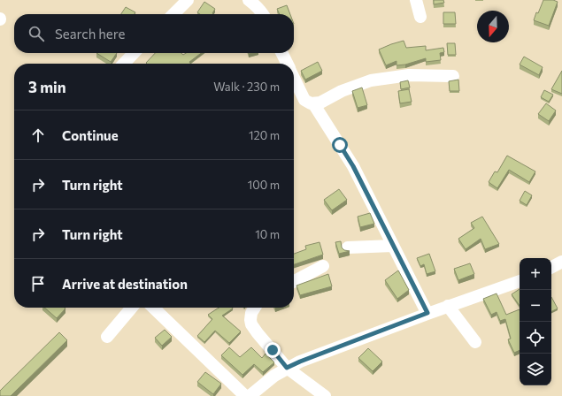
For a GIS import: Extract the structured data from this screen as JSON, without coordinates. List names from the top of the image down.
{
  "north": "bottom",
  "page": {
    "search": "Search here",
    "heading": ["3 min", "Walk · 230 m"],
    "list": [
      ["Continue", "120 m"],
      ["Turn right", "100 m"],
      ["Turn right", "10 m"],
      "Arrive at destination"
    ],
    "map_buttons": ["+", "−"]
  }
}
